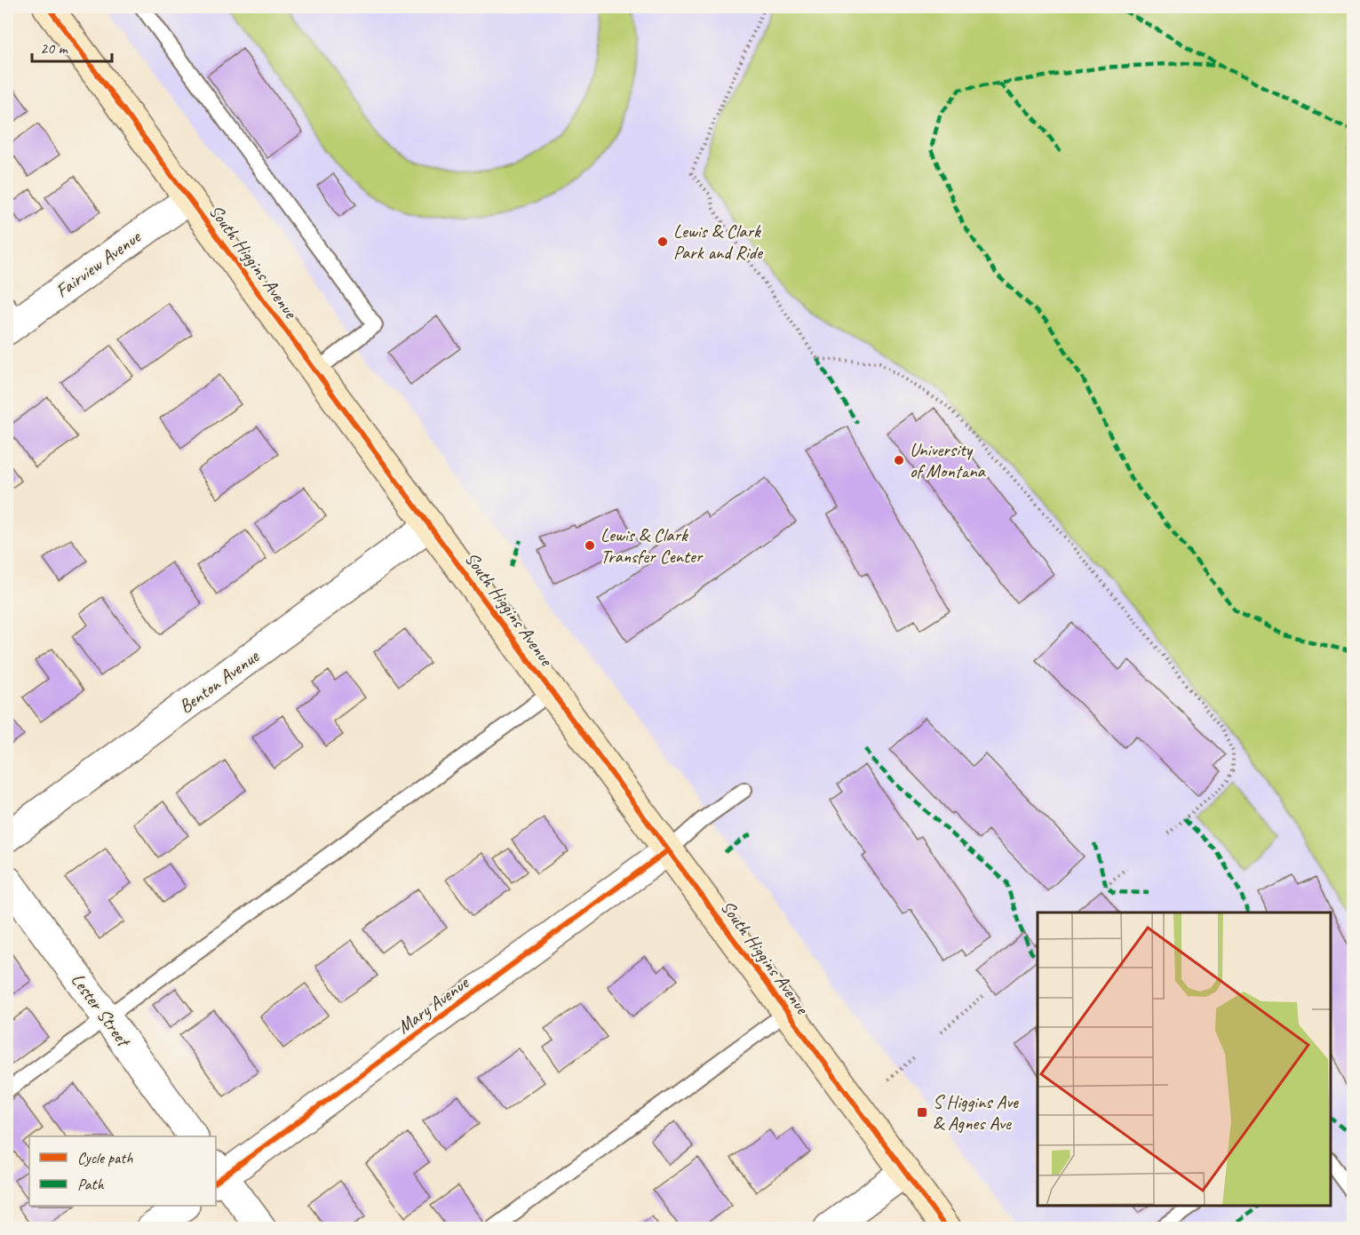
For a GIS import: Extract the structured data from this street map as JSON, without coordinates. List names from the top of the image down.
{
  "streets": {
    "main road": ["South Higgins Avenue"],
    "street": [
      "Fairview Avenue",
      "Benton Avenue",
      "Mary Avenue",
      "Lester Street"
    ]
  },
  "crossings": [
    ["South Higgins Avenue", "Fairview Avenue"],
    ["South Higgins Avenue", "Benton Avenue"],
    ["South Higgins Avenue", "Mary Avenue"]
  ],
  "places": {
    "other": ["Lewis & Clark Park and Ride", "University of Montana", "Lewis & Clark Transfer Center"],
    "transit": ["S Higgins Ave & Agnes Ave"]
  },
  "legend": ["Cycle path", "Path"],
  "scale_bar": "20 m"
}
